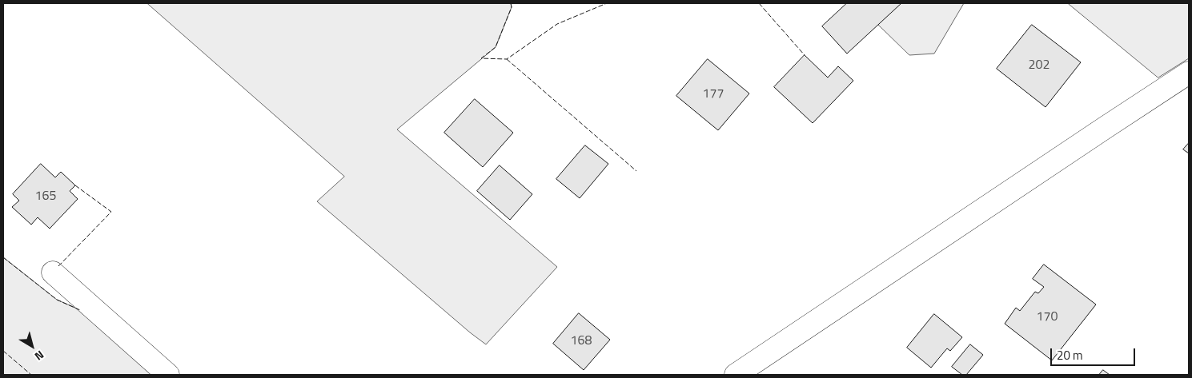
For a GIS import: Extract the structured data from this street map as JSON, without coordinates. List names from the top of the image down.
{
  "house_numbers": [
    "202",
    "177",
    "165",
    "170",
    "168"
  ],
  "scale_bar": "20 m",
  "north": "bottom right"
}
